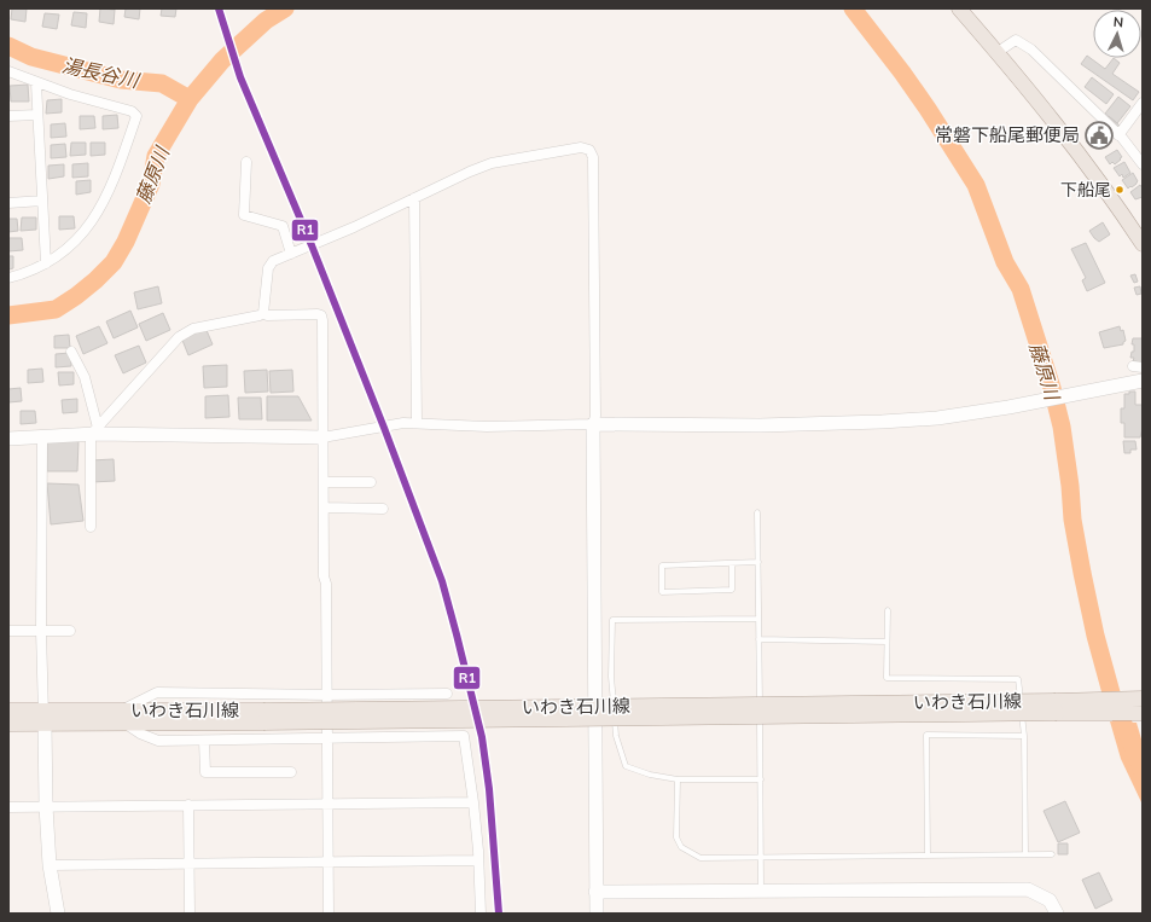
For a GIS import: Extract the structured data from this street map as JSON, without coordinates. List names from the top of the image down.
{
  "streets": {
    "main road": ["いわき石川線"]
  },
  "water": ["湯長谷川", "藤原川"],
  "places": {
    "public building": ["常磐下船尾郵便局"],
    "other": ["下船尾"]
  },
  "lines": ["transit line R1"],
  "north": "top"
}
